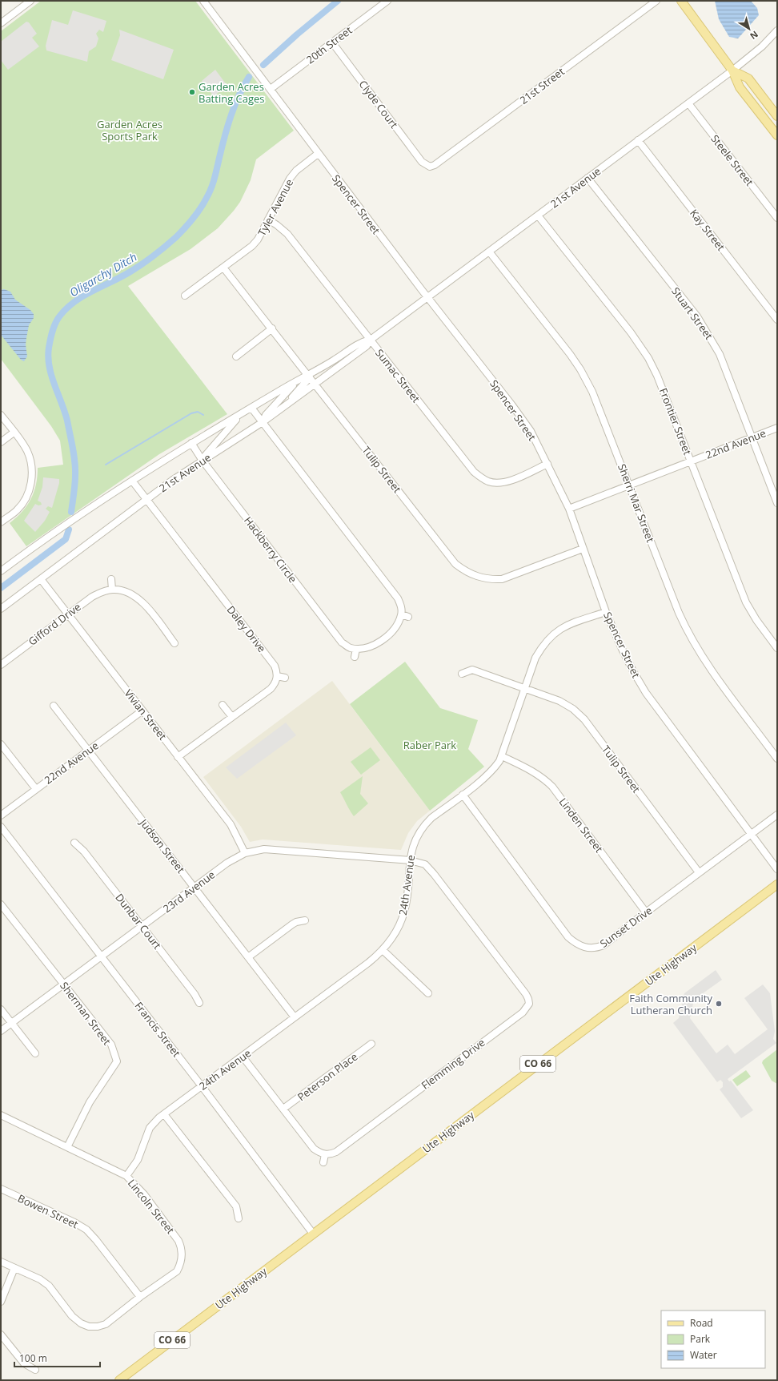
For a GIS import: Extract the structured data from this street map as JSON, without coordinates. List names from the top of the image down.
{
  "streets": {
    "main road": ["Ute Highway", "CO 66"],
    "street": [
      "20th Street",
      "21st Street",
      "Clyde Court",
      "Steele Street",
      "21st Avenue",
      "Spencer Street",
      "Tyler Avenue",
      "Kay Street",
      "Stuart Street",
      "Sumac Street",
      "Frontier Street",
      "22nd Avenue",
      "Tulip Street",
      "Sherri Mar Street",
      "Hackberry Circle",
      "Gifford Drive",
      "Daley Drive",
      "Vivian Street",
      "Linden Street",
      "Judson Street",
      "24th Avenue",
      "23rd Avenue",
      "Dunbar Court",
      "Sunset Drive",
      "Sherman Street",
      "Francis Street",
      "Flemming Drive",
      "Peterson Place",
      "Lincoln Street",
      "Bowen Street"
    ]
  },
  "crossings": [
    ["20th Street", "Clyde Court"],
    ["20th Street", "Spencer Street"],
    ["21st Street", "Clyde Court"],
    ["Steele Street", "21st Avenue"],
    ["21st Avenue", "Spencer Street"],
    ["21st Avenue", "Kay Street"],
    ["21st Avenue", "Stuart Street"],
    ["21st Avenue", "Sumac Street"],
    ["21st Avenue", "Frontier Street"],
    ["21st Avenue", "Tulip Street"],
    ["21st Avenue", "Sherri Mar Street"],
    ["21st Avenue", "Hackberry Circle"],
    ["21st Avenue", "Daley Drive"],
    ["21st Avenue", "Vivian Street"],
    ["Spencer Street", "Tyler Avenue"],
    ["Spencer Street", "Sumac Street"],
    ["Spencer Street", "22nd Avenue"],
    ["Spencer Street", "Tulip Street"],
    ["Spencer Street", "24th Avenue"],
    ["Spencer Street", "Sunset Drive"],
    ["Tyler Avenue", "Sumac Street"],
    ["Tyler Avenue", "Tulip Street"],
    ["Stuart Street", "22nd Avenue"],
    ["Frontier Street", "22nd Avenue"],
    ["22nd Avenue", "Sherri Mar Street"],
    ["22nd Avenue", "Vivian Street"],
    ["22nd Avenue", "Judson Street"],
    ["Tulip Street", "24th Avenue"],
    ["Tulip Street", "Sunset Drive"],
    ["Gifford Drive", "Vivian Street"],
    ["Vivian Street", "23rd Avenue"],
    ["Linden Street", "24th Avenue"],
    ["Linden Street", "Sunset Drive"],
    ["Judson Street", "24th Avenue"],
    ["Judson Street", "23rd Avenue"],
    ["24th Avenue", "23rd Avenue"],
    ["24th Avenue", "Sunset Drive"],
    ["24th Avenue", "Francis Street"],
    ["24th Avenue", "Flemming Drive"],
    ["24th Avenue", "Lincoln Street"],
    ["23rd Avenue", "Dunbar Court"],
    ["23rd Avenue", "Sherman Street"],
    ["23rd Avenue", "Francis Street"],
    ["23rd Avenue", "Flemming Drive"],
    ["Ute Highway", "Francis Street"],
    ["Sherman Street", "Lincoln Street"],
    ["Lincoln Street", "Bowen Street"]
  ],
  "water": ["Oligarchy Ditch"],
  "parks": ["Garden Acres Sports Park", "Raber Park"],
  "places": ["Garden Acres Batting Cages", "Faith Community Lutheran Church"],
  "legend": ["Road", "Park", "Water"],
  "scale_bar": "100 m",
  "north": "bottom right"
}
